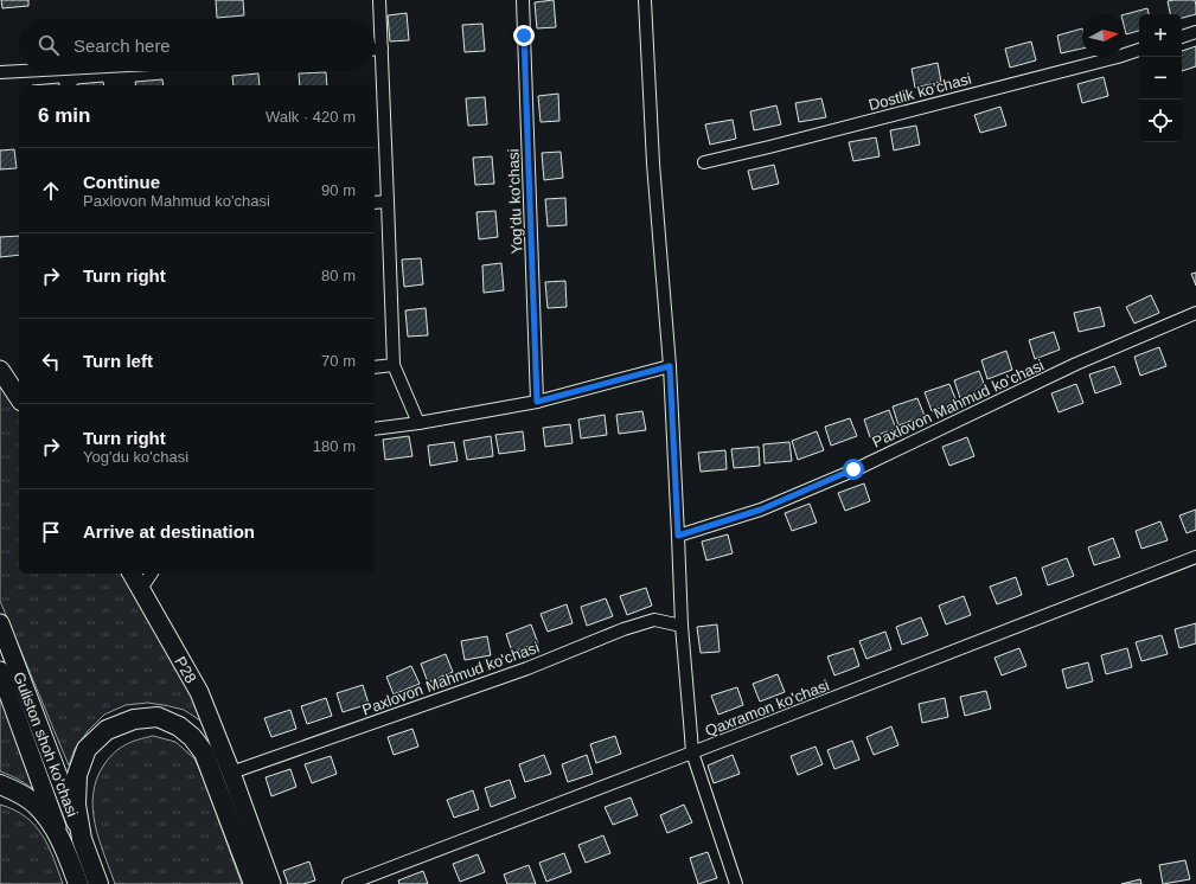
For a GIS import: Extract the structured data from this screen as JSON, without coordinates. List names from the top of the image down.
{
  "streets": {
    "main road": ["Р28", "Guliston shoh ko'chasi"],
    "street": [
      "Dostlik ko'chasi",
      "Yog'du ko'chasi",
      "Paxlovon Mahmud ko'chasi",
      "Qaxramon ko'chasi"
    ]
  },
  "crossings": [
    ["Paxlovon Mahmud ko'chasi", "Р28"]
  ],
  "north": "right",
  "page": {
    "map_buttons": ["+", "−"],
    "search": "Search here",
    "heading": ["6 min", "Walk · 420 m"],
    "list": [
      ["Continue", "Paxlovon Mahmud ko'chasi", "90 m"],
      ["Turn right", "80 m"],
      ["Turn left", "70 m"],
      ["Turn right", "Yog'du ko'chasi", "180 m"],
      "Arrive at destination"
    ]
  }
}
